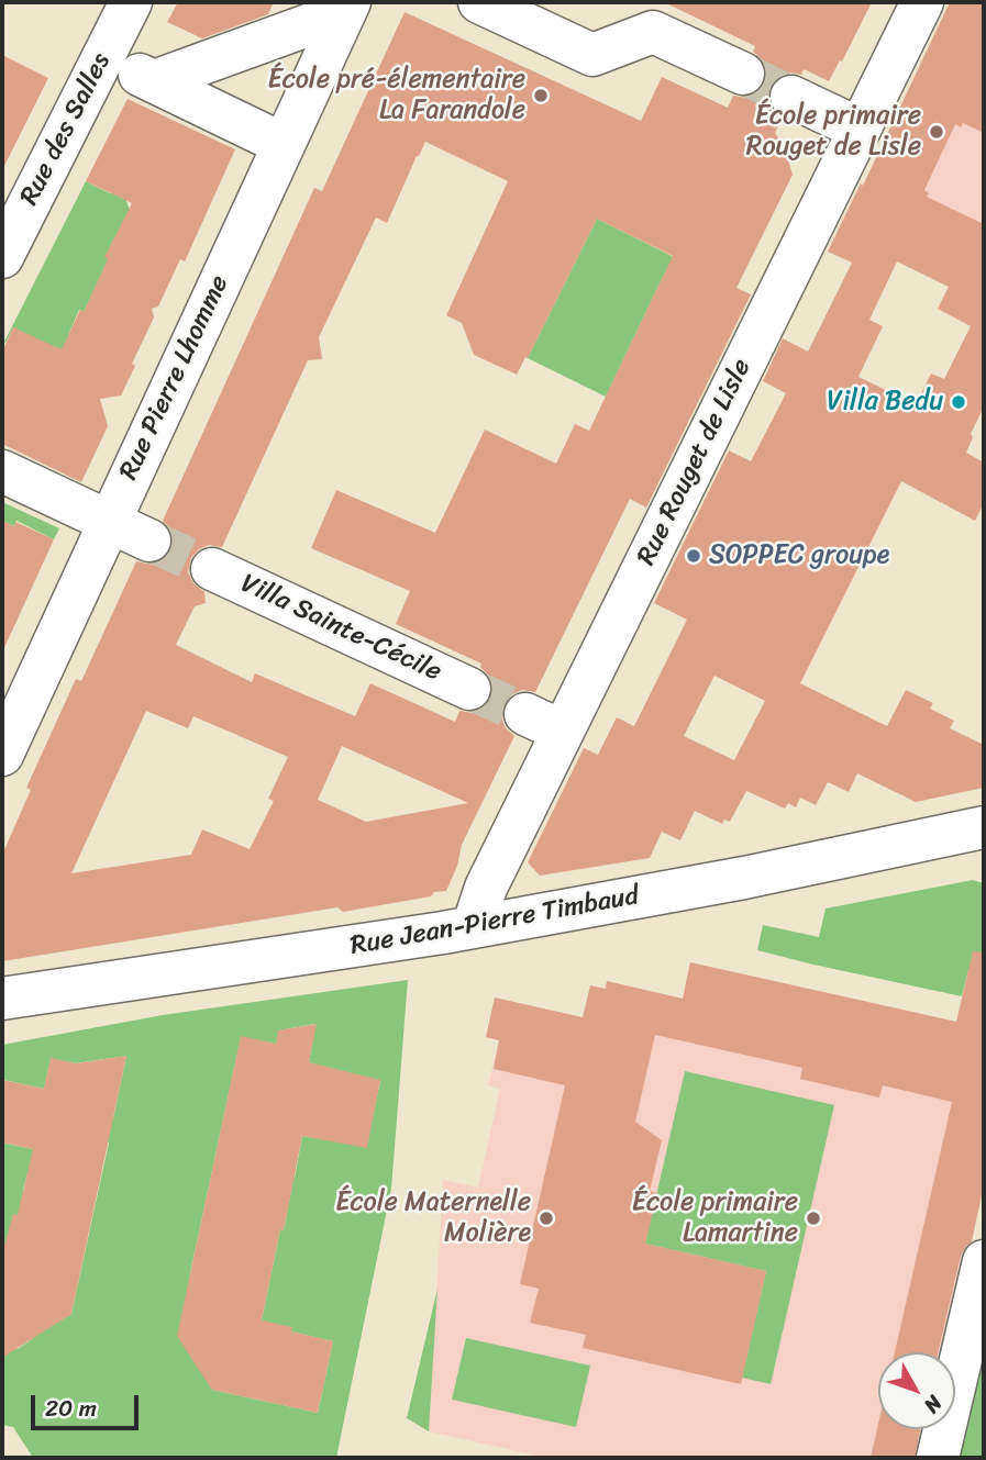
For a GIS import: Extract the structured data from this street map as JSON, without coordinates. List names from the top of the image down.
{
  "streets": {
    "street": [
      "Rue des Salles",
      "Rue Pierre Lhomme",
      "Rue Rouget de Lisle",
      "Villa Sainte-Cécile",
      "Rue Jean-Pierre Timbaud"
    ]
  },
  "crossings": [
    ["Rue Rouget de Lisle", "Rue Jean-Pierre Timbaud"]
  ],
  "places": [
    "École pré-élementaire La Farandole",
    "École primaire Rouget de Lisle",
    "Villa Bedu",
    "SOPPEC groupe",
    "École Maternelle Molière",
    "École primaire Lamartine"
  ],
  "scale_bar": "20 m",
  "north": "bottom right"
}
